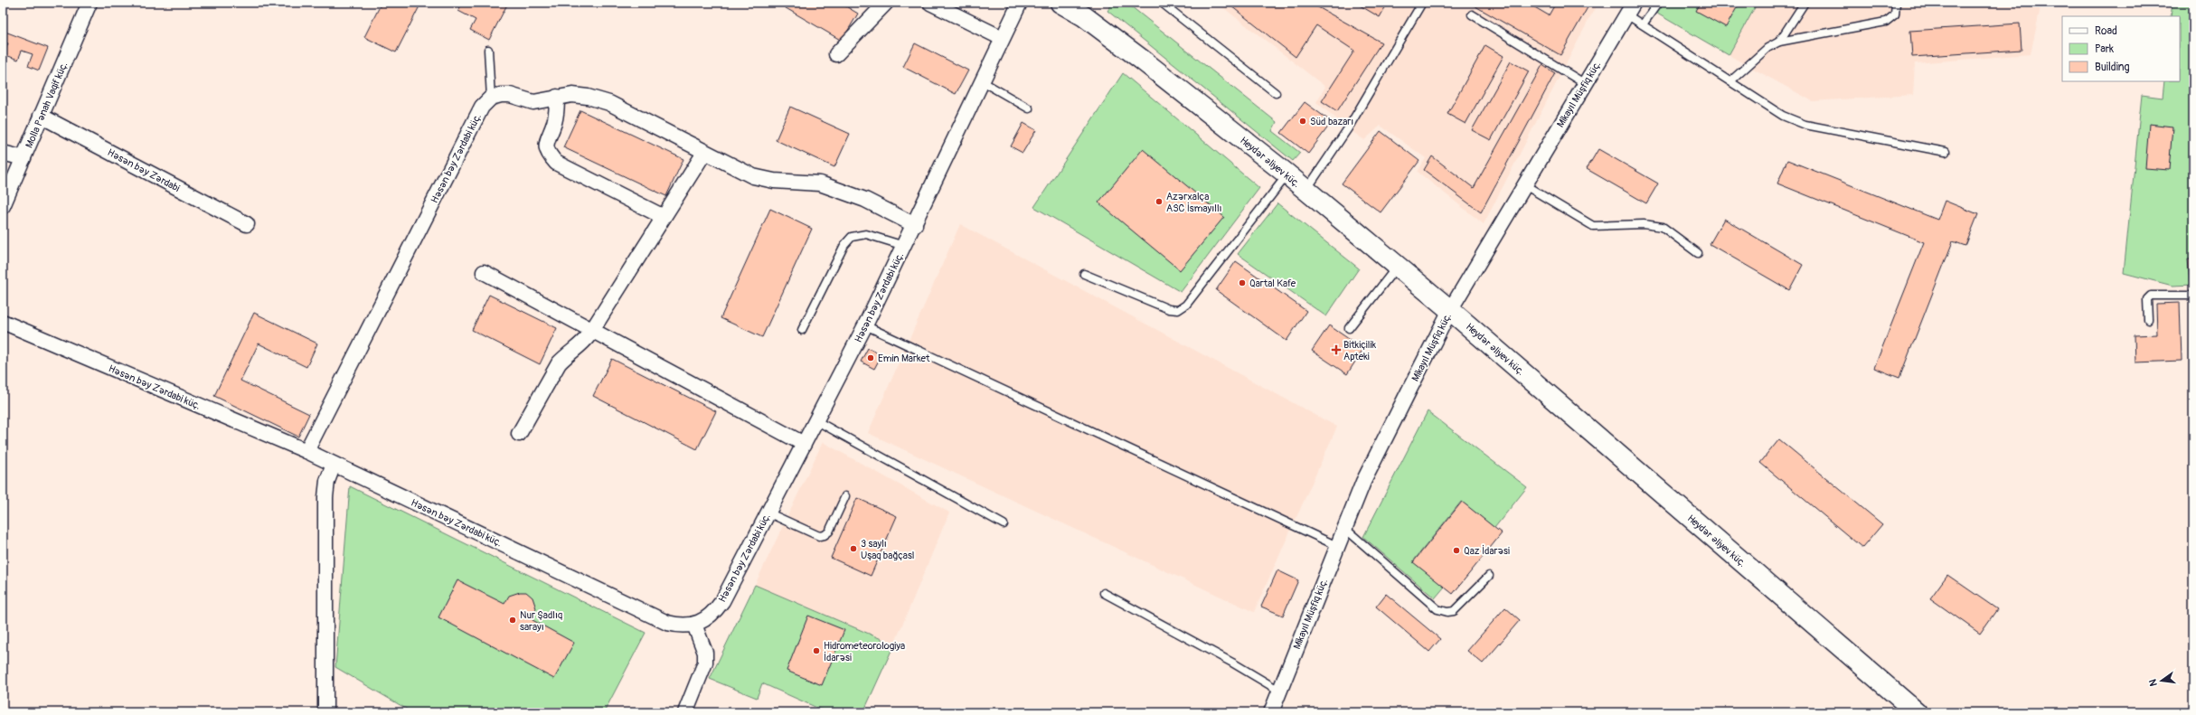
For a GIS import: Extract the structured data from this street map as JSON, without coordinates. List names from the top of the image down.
{
  "streets": {
    "main road": ["Heydər Əliyev küç."],
    "street": [
      "Mikayıl Müşfiq küç.",
      "Molla Pənah Vaqif küç.",
      "Həsən bəy Zərdabi küç.",
      "Həsən bəy Zərdabi"
    ]
  },
  "crossings": [
    ["Mikayıl Müşfiq küç.", "Heydər Əliyev küç."],
    ["Molla Pənah Vaqif küç.", "Həsən bəy Zərdabi"]
  ],
  "places": {
    "other": [
      "Süd bazarı",
      "Azərxalça ASC İsmayıllı",
      "Qartal Kafe",
      "Emin Market",
      "3 saylı Uşaq bağçasl",
      "Qaz İdarəsi",
      "Nur Şadlıq sarayı",
      "Hidrometeorologiya İdarəsi"
    ],
    "health": ["Bitkiçilik Apteki"]
  },
  "legend": ["Road", "Park", "Building"],
  "north": "left"
}
